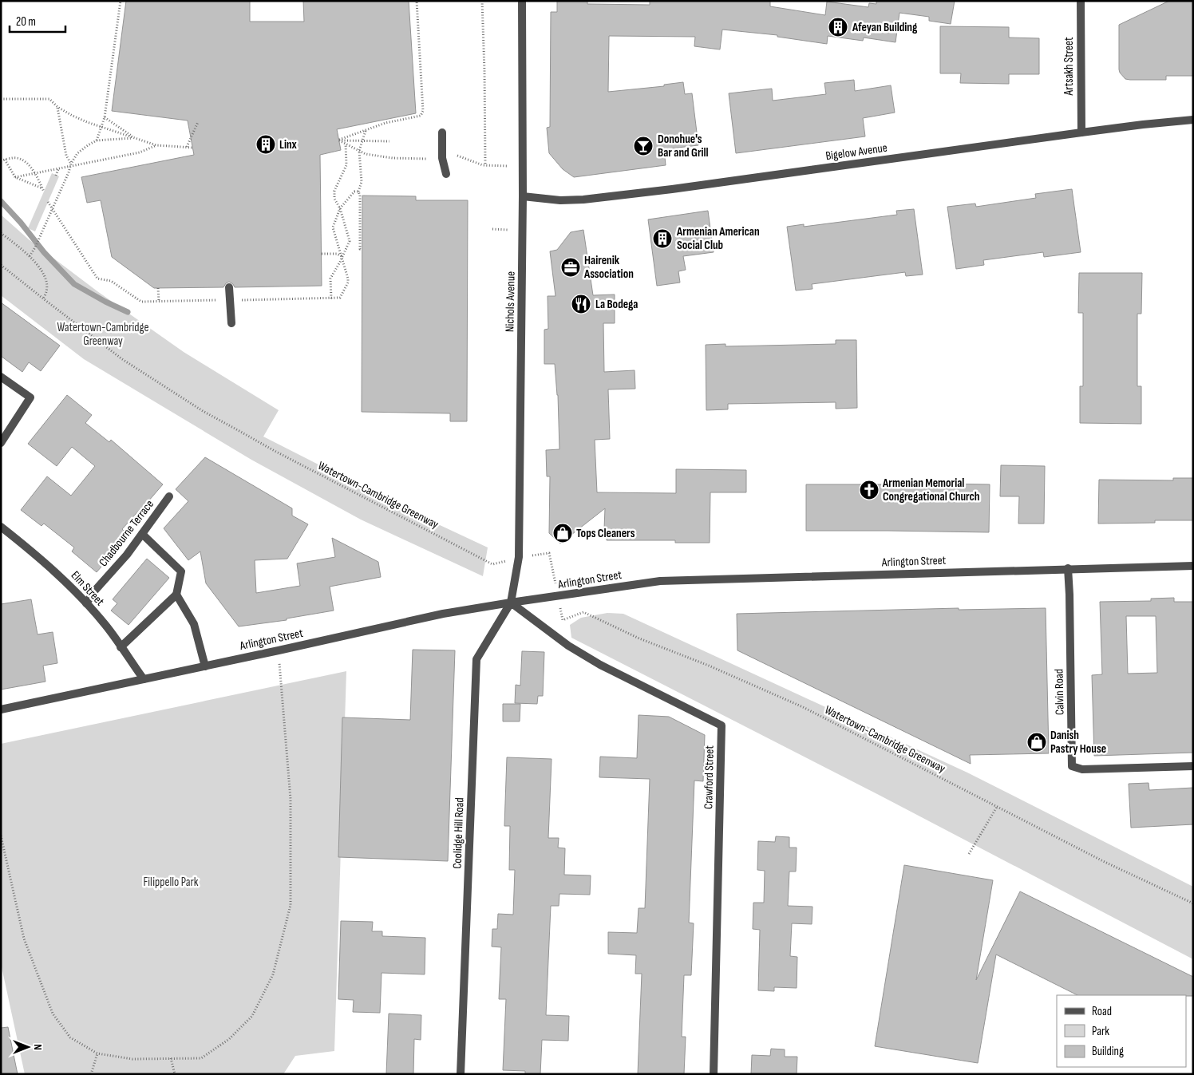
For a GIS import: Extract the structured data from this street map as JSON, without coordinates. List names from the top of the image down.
{
  "streets": {
    "street": [
      "Artsakh Street",
      "Bigelow Avenue",
      "Nichols Avenue",
      "Chadbourne Terrace",
      "Arlington Street",
      "Elm Street",
      "Calvin Road",
      "Crawford Street",
      "Coolidge Hill Road"
    ],
    "path": ["Watertown-Cambridge Greenway"]
  },
  "crossings": [
    ["Artsakh Street", "Bigelow Avenue"],
    ["Bigelow Avenue", "Nichols Avenue"],
    ["Nichols Avenue", "Arlington Street"],
    ["Nichols Avenue", "Crawford Street"],
    ["Nichols Avenue", "Coolidge Hill Road"],
    ["Chadbourne Terrace", "Elm Street"],
    ["Arlington Street", "Elm Street"],
    ["Arlington Street", "Calvin Road"],
    ["Arlington Street", "Crawford Street"],
    ["Arlington Street", "Coolidge Hill Road"],
    ["Crawford Street", "Coolidge Hill Road"]
  ],
  "parks": ["Watertown-Cambridge Greenway", "Filippello Park"],
  "places": {
    "building": ["Afeyan Building", "Linx", "Armenian American Social Club"],
    "bar": ["Donohue's Bar and Grill"],
    "office": ["Hairenik Association"],
    "restaurant": ["La Bodega"],
    "church": ["Armenian Memorial Congregational Church"],
    "shop": ["Tops Cleaners", "Danish Pastry House"]
  },
  "legend": ["Road", "Park", "Building"],
  "scale_bar": "20 m",
  "north": "right"
}
